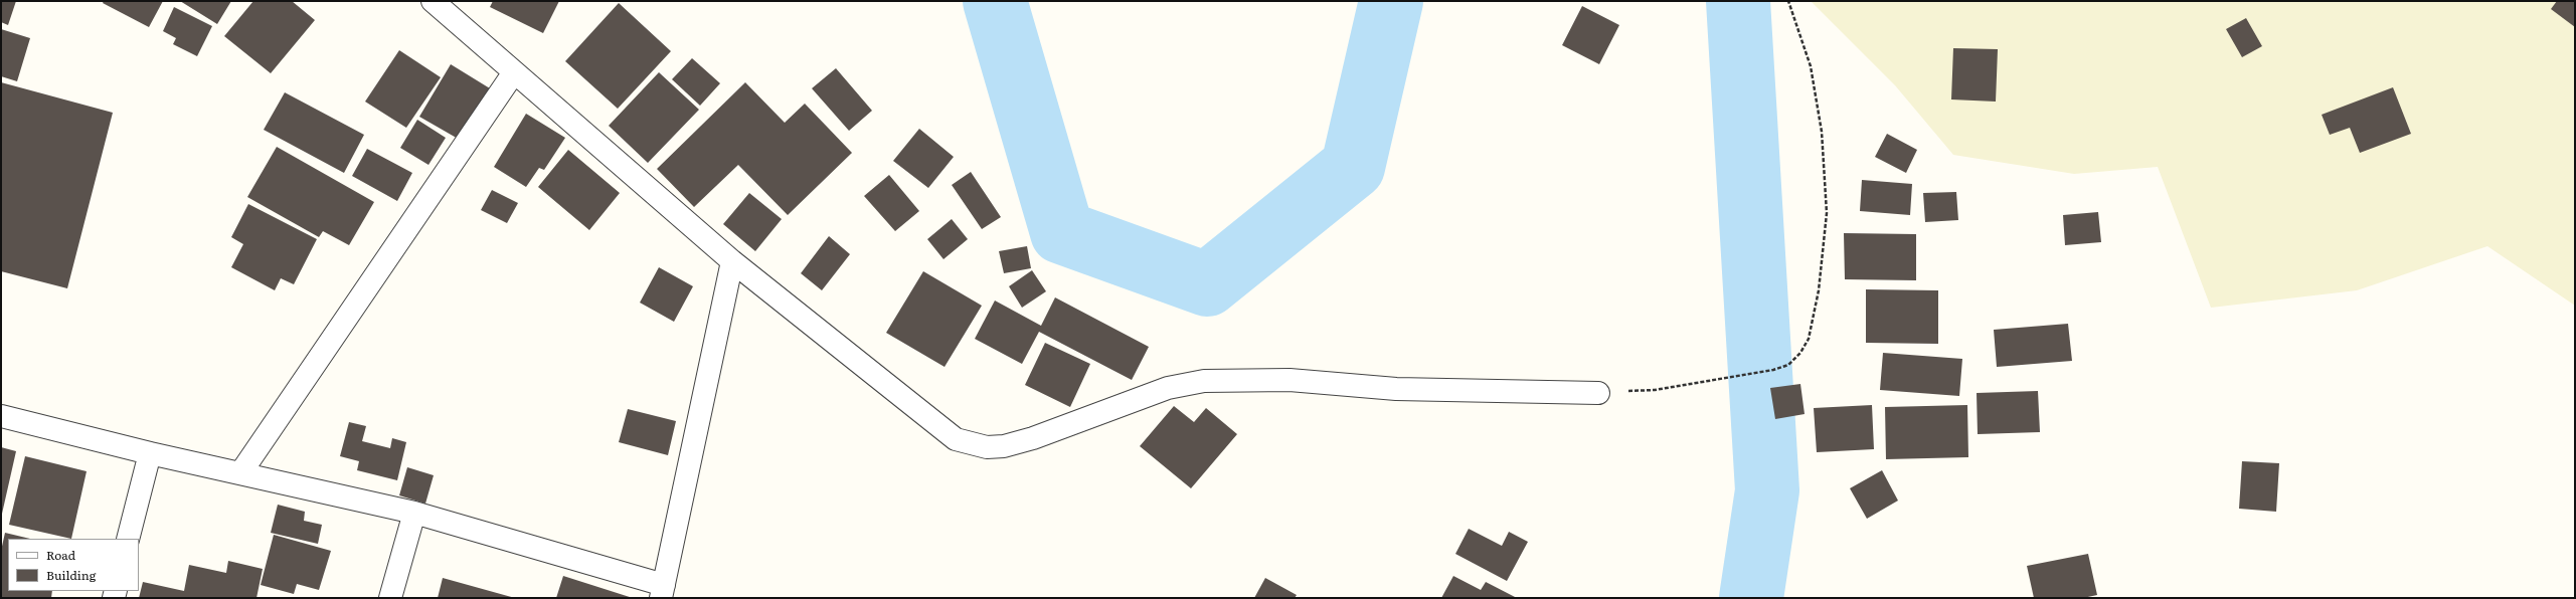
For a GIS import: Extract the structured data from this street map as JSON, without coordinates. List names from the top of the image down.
{
  "legend": ["Road", "Building"]
}
